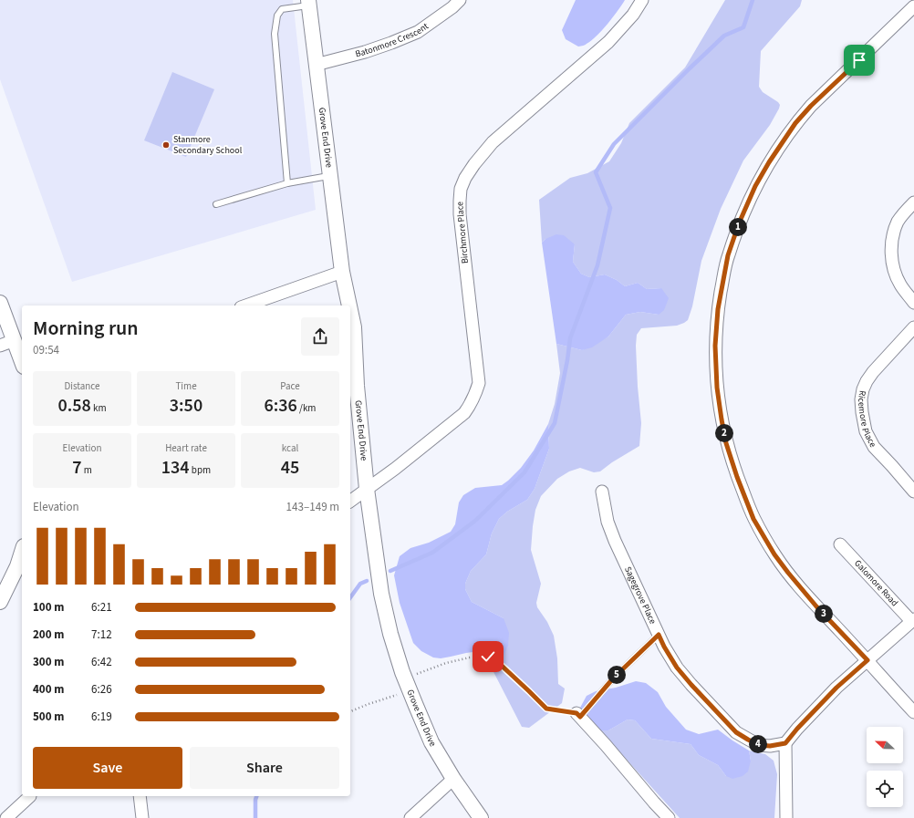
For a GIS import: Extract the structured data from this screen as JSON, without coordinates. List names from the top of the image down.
{
  "streets": {
    "street": [
      "Batonmore Crescent",
      "Grove End Drive",
      "Birchmore Place",
      "Ricemore Place",
      "Galomore Road",
      "Sagegrove Place"
    ]
  },
  "crossings": [
    ["Batonmore Crescent", "Grove End Drive"],
    ["Grove End Drive", "Birchmore Place"]
  ],
  "places": ["Stanmore Secondary School"],
  "north": "left",
  "page": {
    "pins": [
      "1",
      "2",
      "3",
      "5",
      "4"
    ],
    "heading": ["Morning run", "09:54"],
    "stats": [
      ["Distance", "0.58 km"],
      ["Time", "3:50"],
      ["Pace", "6:36 /km"],
      ["Elevation", "7 m"],
      ["Heart rate", "134 bpm"],
      ["kcal", "45"]
    ],
    "chart": ["Elevation", "143–149 m"],
    "list": [
      {
        "name": "100 m",
        "note": "6:21"
      },
      {
        "name": "200 m",
        "note": "7:12"
      },
      {
        "name": "300 m",
        "note": "6:42"
      },
      {
        "name": "400 m",
        "note": "6:26"
      },
      {
        "name": "500 m",
        "note": "6:19"
      }
    ],
    "buttons": ["Save", "Share"]
  }
}
